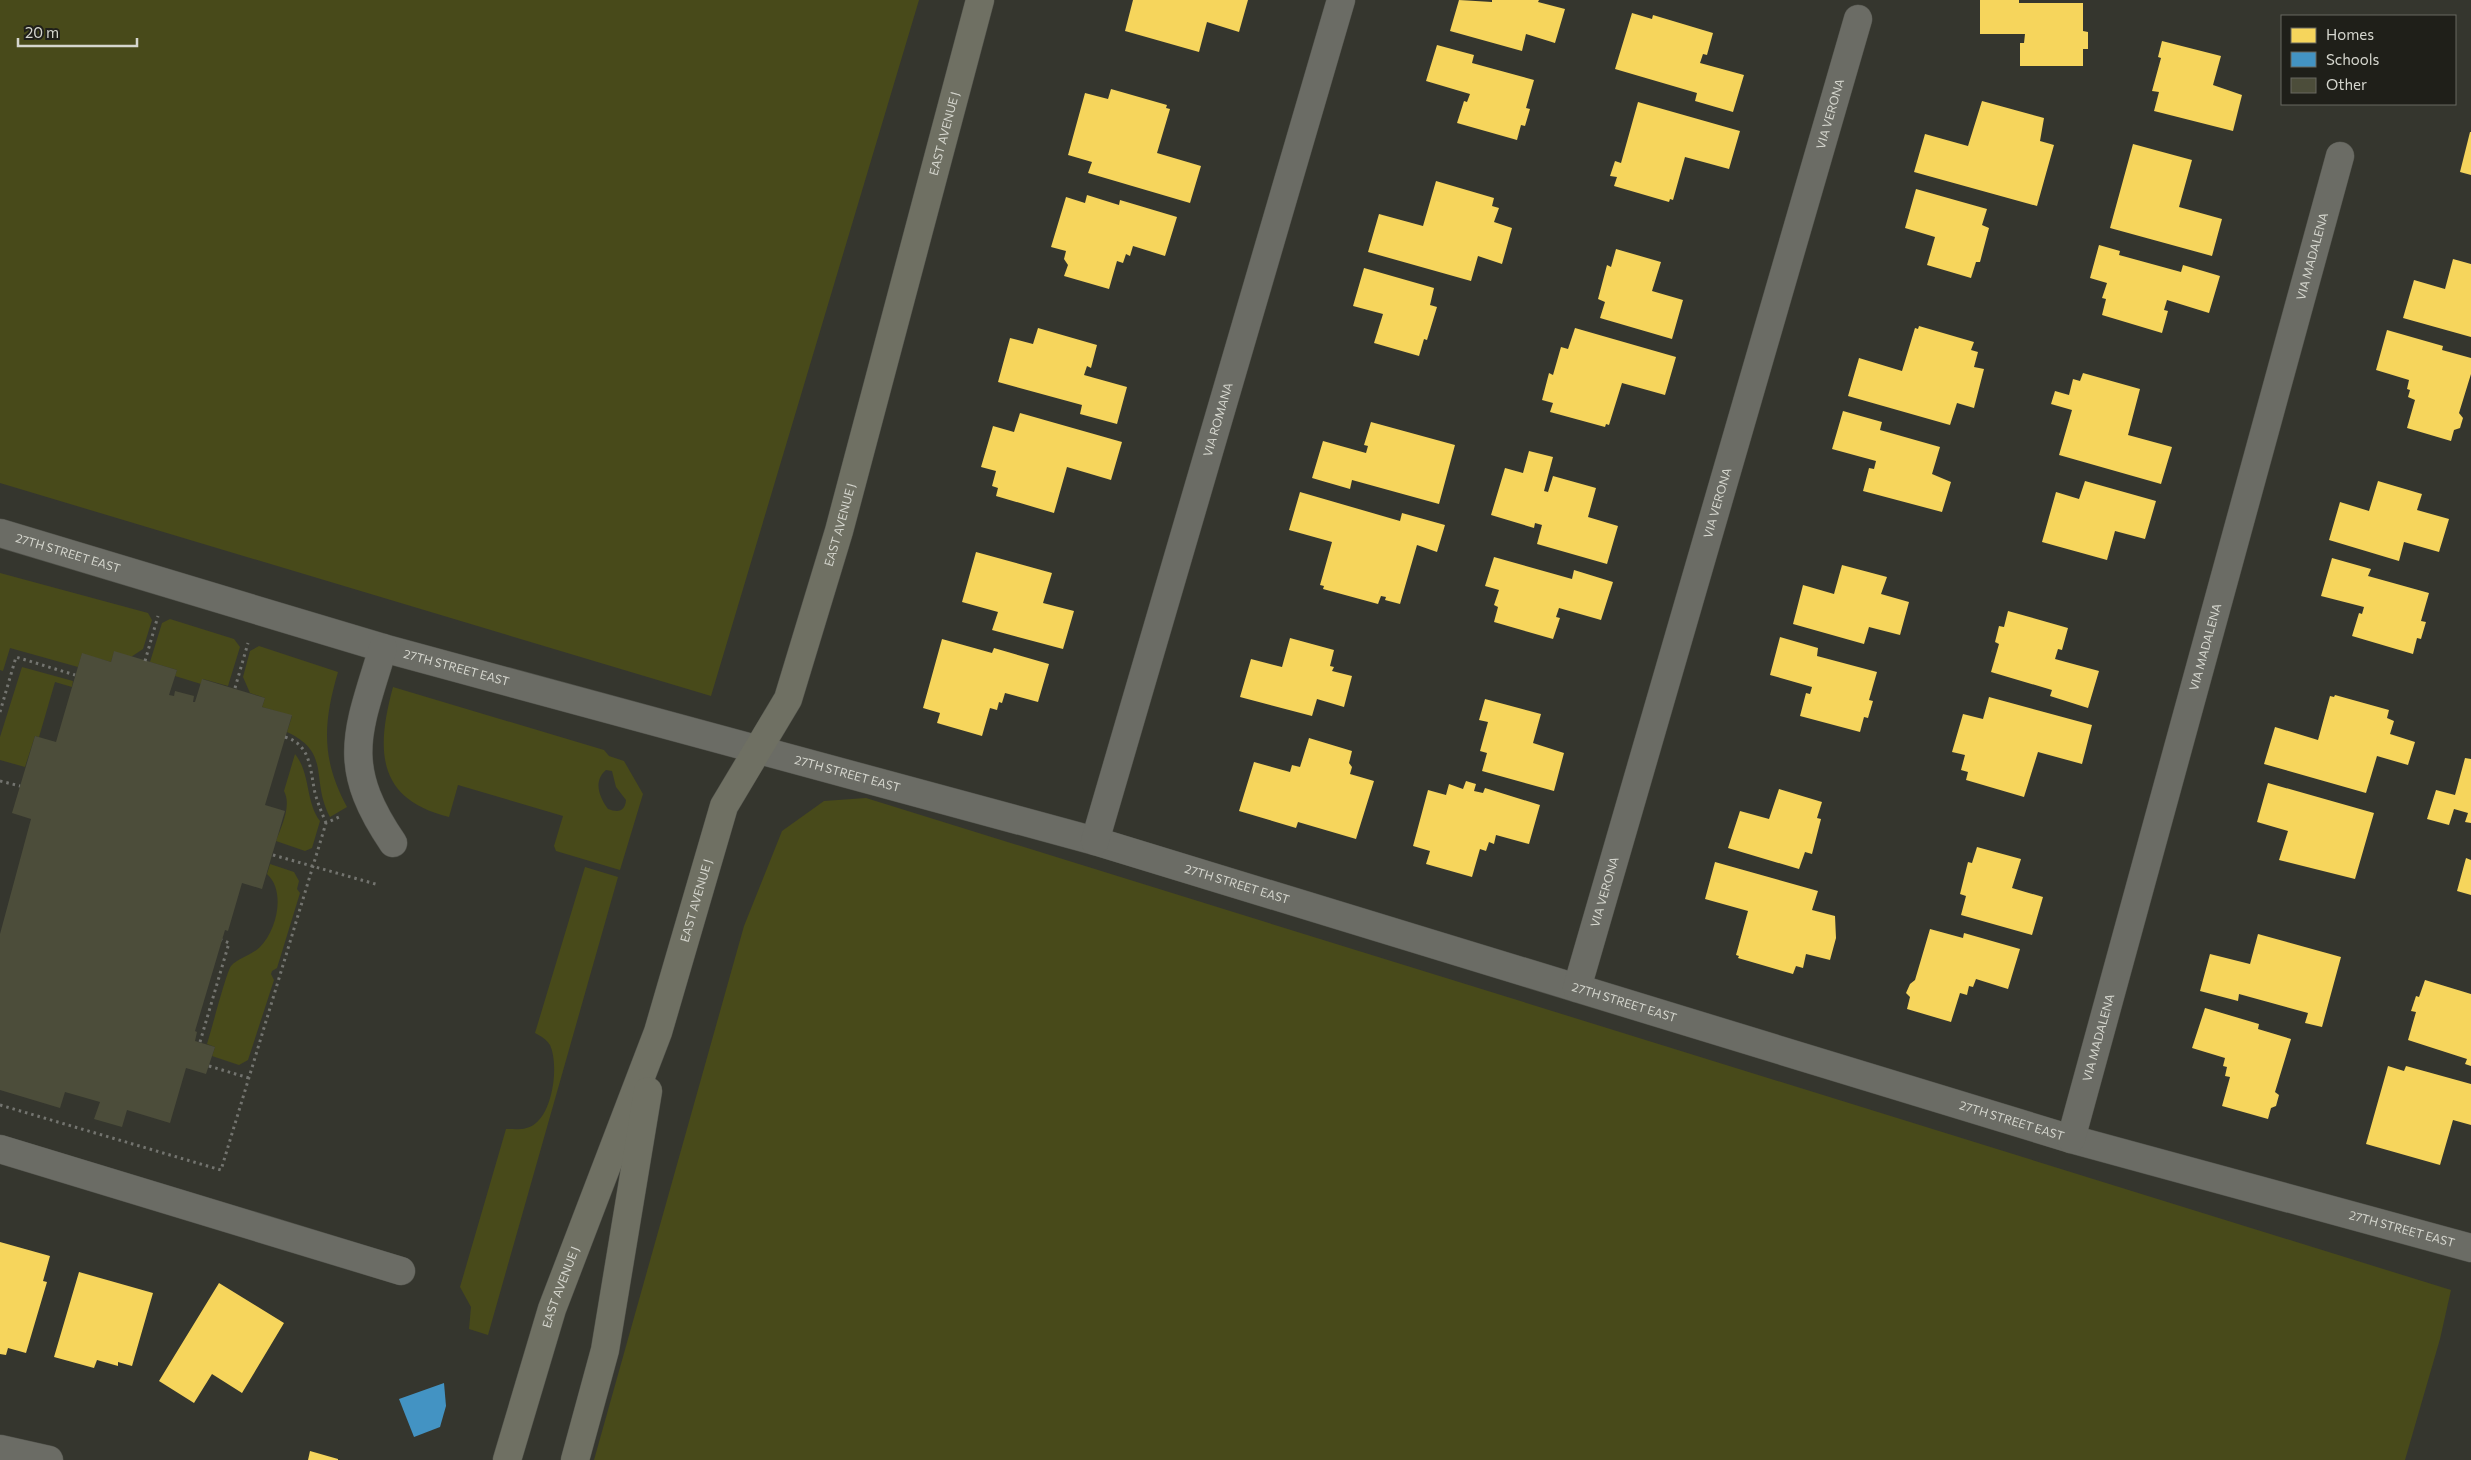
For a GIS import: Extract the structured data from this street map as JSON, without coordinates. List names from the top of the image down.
{
  "streets": {
    "main road": ["EAST AVENUE J"],
    "street": [
      "VIA VERONA",
      "VIA MADALENA",
      "VIA ROMANA",
      "27TH STREET EAST"
    ]
  },
  "crossings": [
    ["VIA VERONA", "27TH STREET EAST"],
    ["EAST AVENUE J", "27TH STREET EAST"],
    ["VIA MADALENA", "27TH STREET EAST"],
    ["VIA ROMANA", "27TH STREET EAST"]
  ],
  "legend": ["Homes", "Schools", "Other"],
  "scale_bar": "20 m"
}
